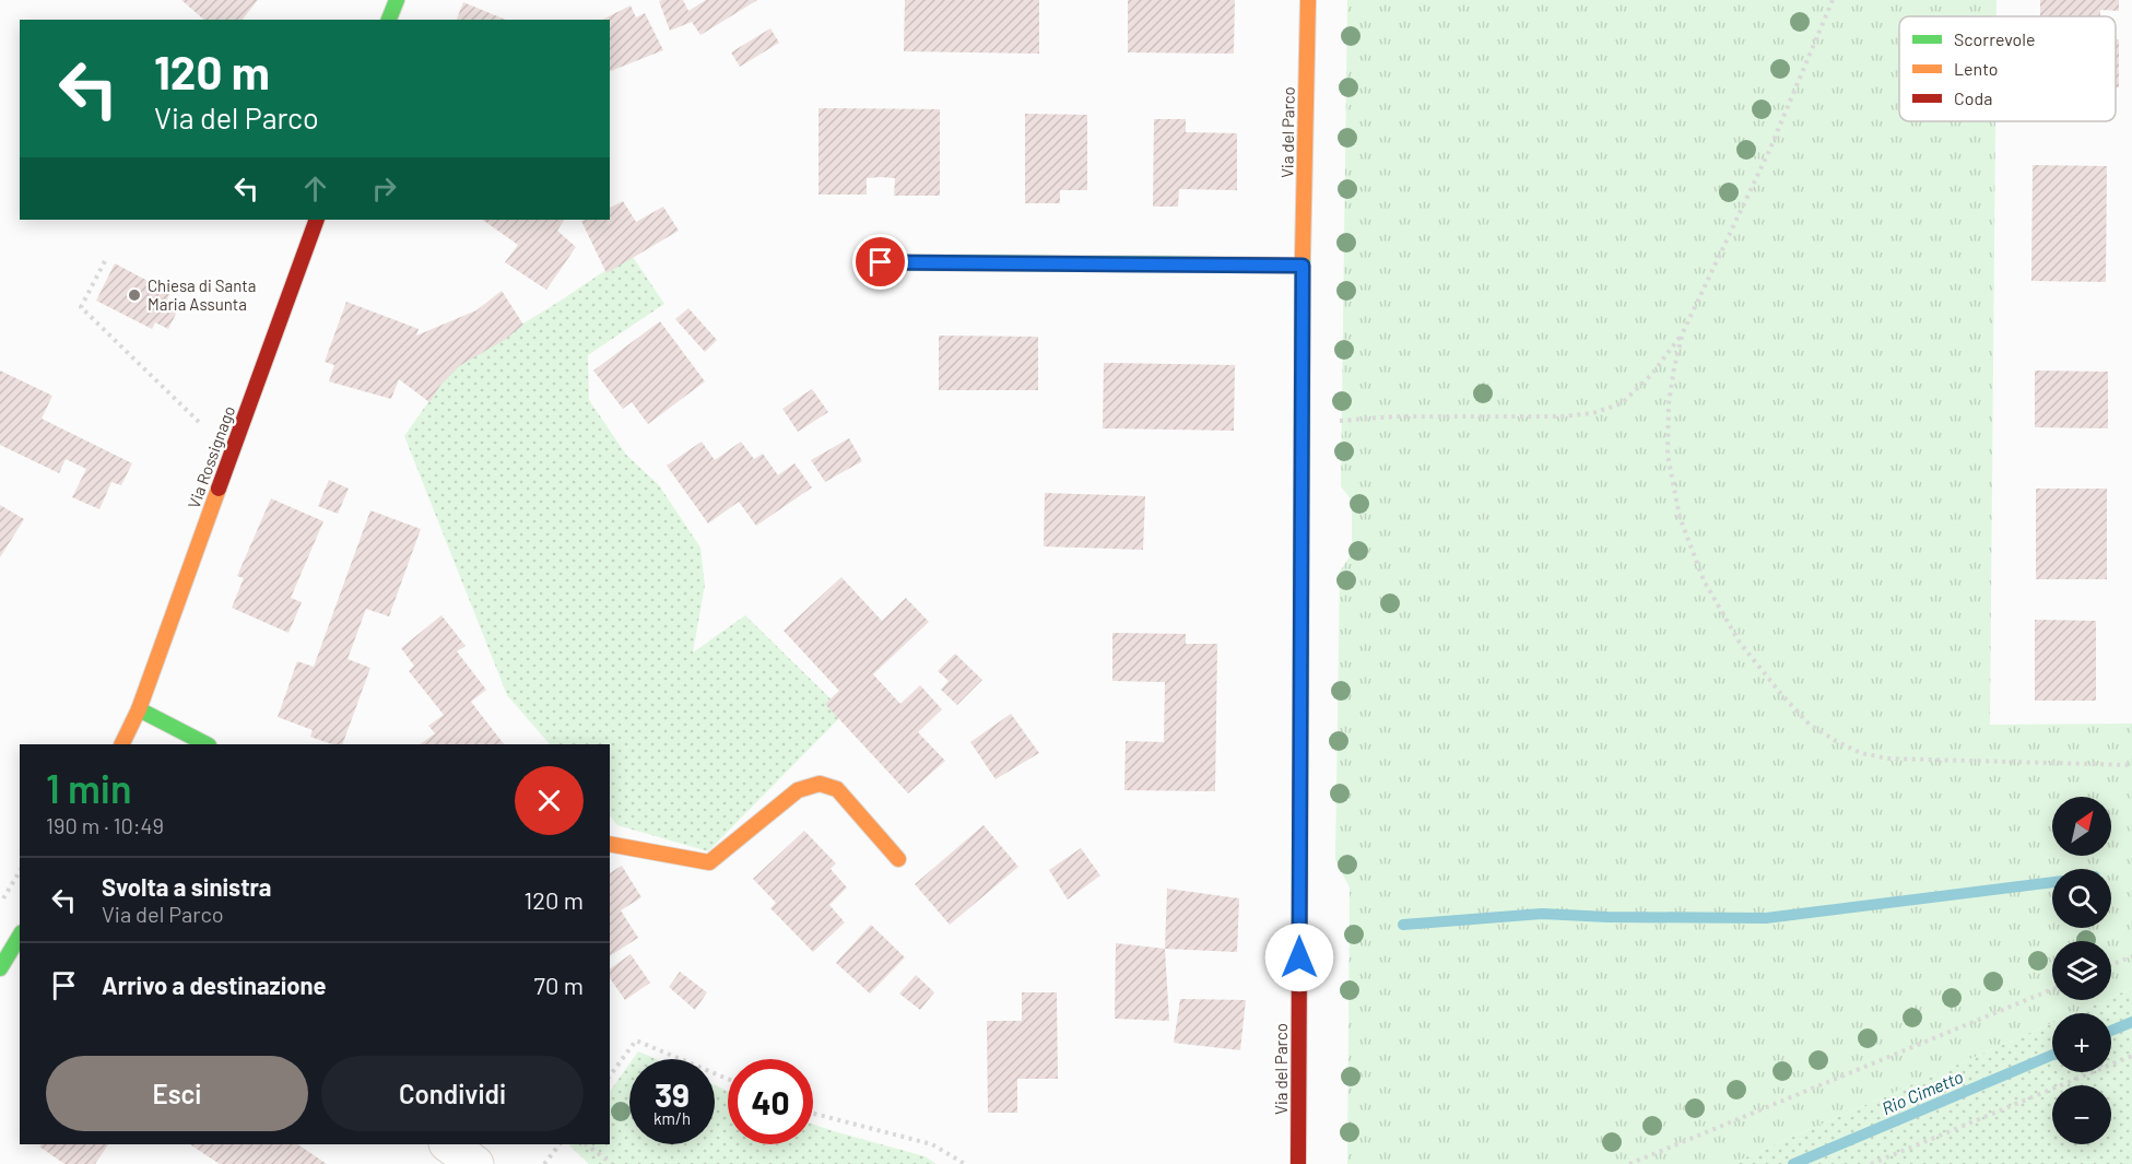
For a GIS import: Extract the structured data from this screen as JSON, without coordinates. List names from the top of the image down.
{
  "streets": {
    "street": ["Via del Parco", "Via Rossignago"]
  },
  "water": ["Rio Cimetto"],
  "places": ["Chiesa di Santa Maria Assunta"],
  "legend": ["Scorrevole", "Lento", "Coda"],
  "north": "top right",
  "page": {
    "turn": ["120 m", "Via del Parco"],
    "heading": ["1 min", "190 m · 10:49"],
    "map_buttons": ["+", "−"],
    "list": [
      {
        "name": "Svolta a sinistra",
        "note": "Via del Parco",
        "value": "120 m"
      },
      {
        "name": "Arrivo a destinazione",
        "value": "70 m"
      }
    ],
    "buttons": ["Esci", "Condividi"],
    "speed": "39 km/h",
    "limit": "40"
  }
}
